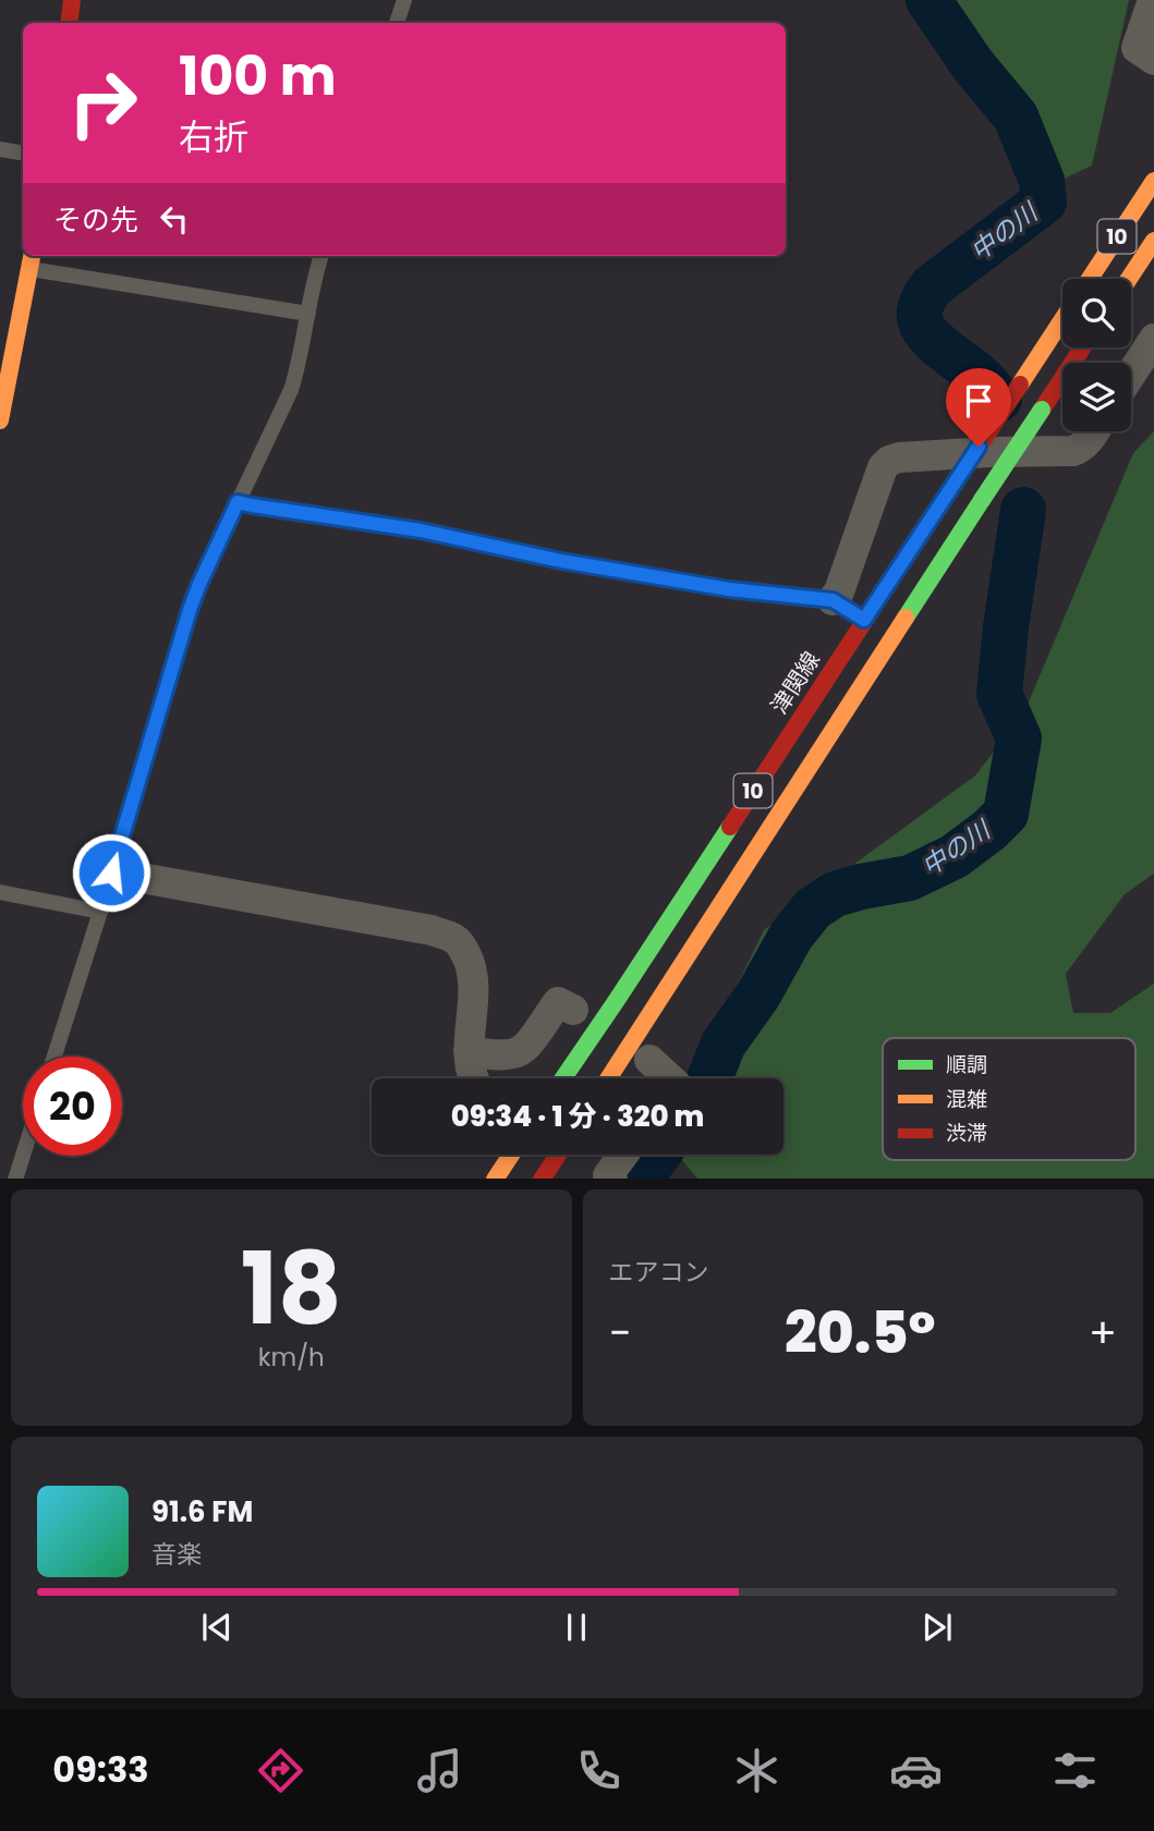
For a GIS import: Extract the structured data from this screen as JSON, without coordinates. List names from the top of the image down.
{
  "streets": {
    "main road": ["10", "津関線"]
  },
  "water": ["中の川"],
  "legend": ["順調", "混雑", "渋滞"],
  "page": {
    "turn": ["100 m", "右折"],
    "then": "その先",
    "limit": "20",
    "trip": "09:34 · 1 分 · 320 m",
    "tile": [
      ["18", "km/h"],
      "エアコン"
    ],
    "heat": ["−", "20.5°", "+"],
    "song": ["91.6 FM", "音楽"],
    "tabs": "09:33"
  }
}
